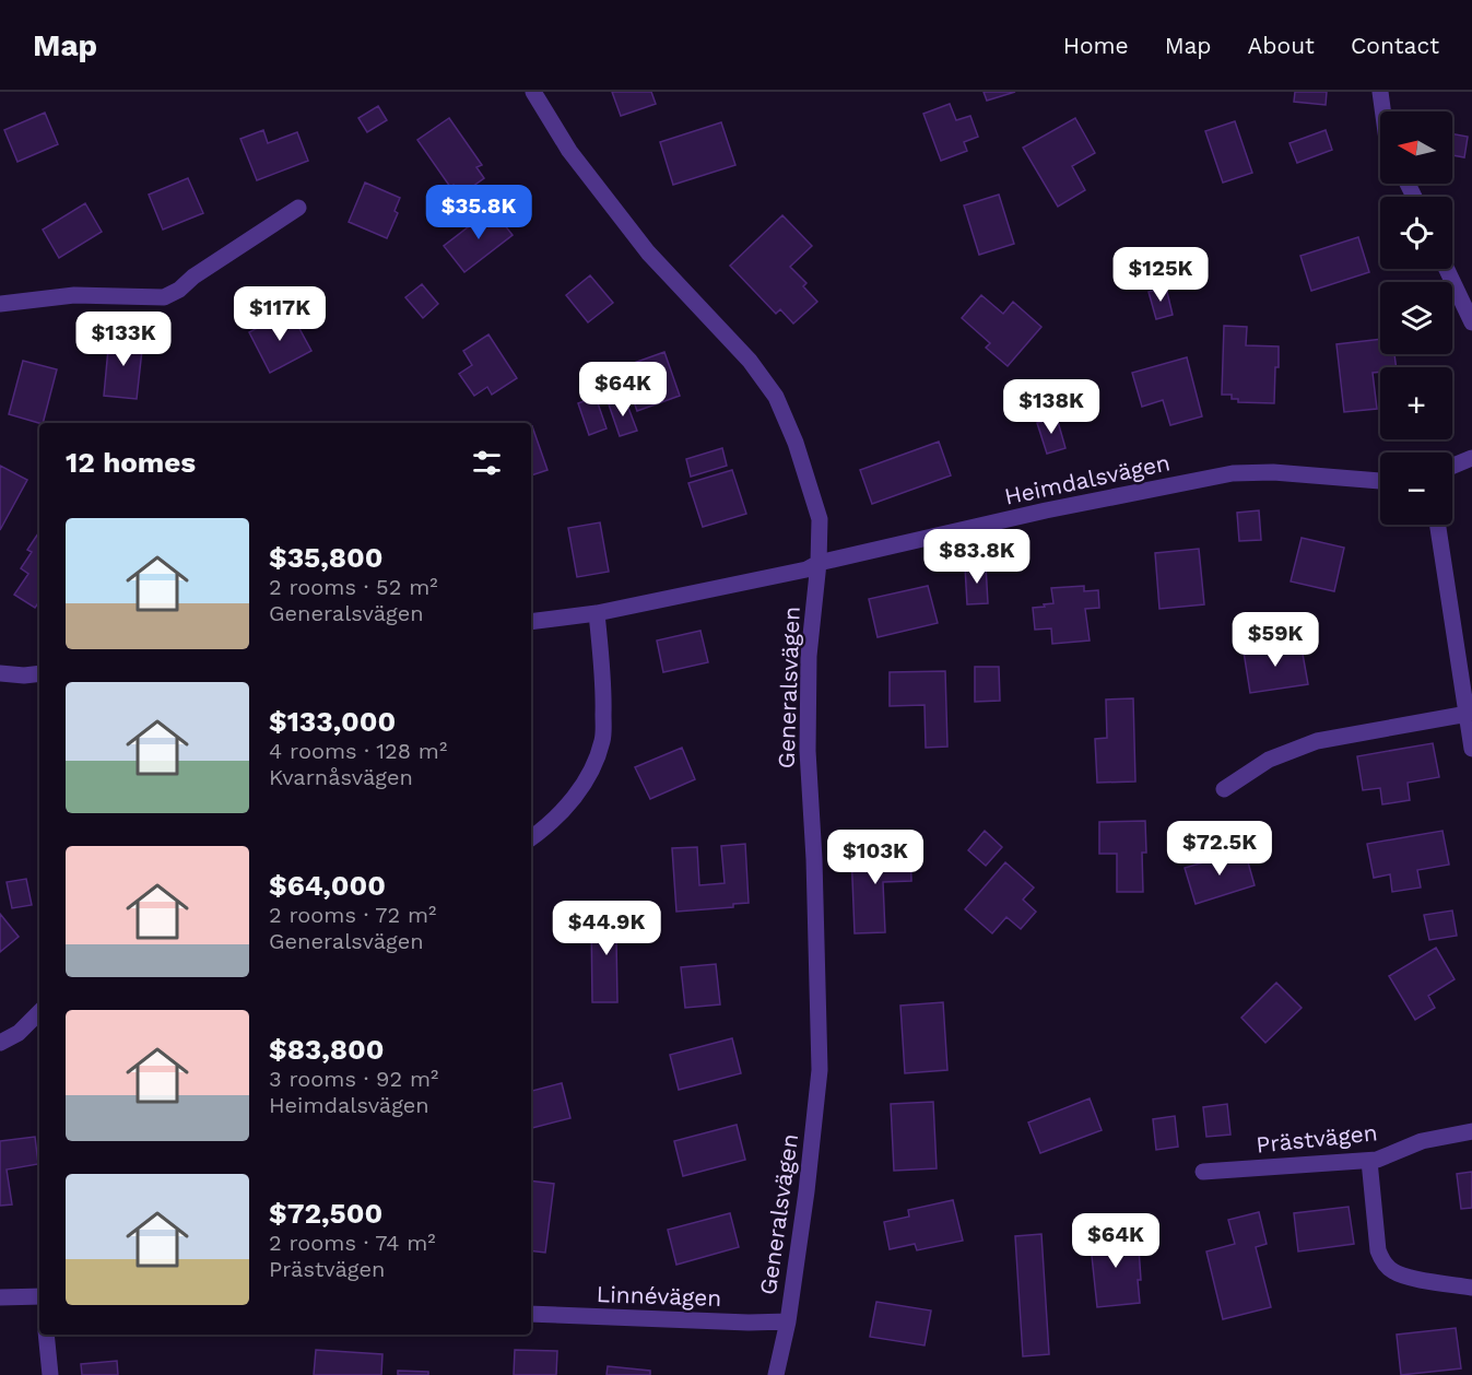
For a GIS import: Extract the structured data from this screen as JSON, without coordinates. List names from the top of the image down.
{
  "streets": {
    "street": [
      "Heimdalsvägen",
      "Generalsvägen",
      "Prästvägen",
      "Linnévägen"
    ]
  },
  "crossings": [
    ["Heimdalsvägen", "Generalsvägen"],
    ["Generalsvägen", "Linnévägen"]
  ],
  "north": "left",
  "page": {
    "header": "Map",
    "nav": [
      "Home",
      "Map",
      "About",
      "Contact"
    ],
    "map_buttons": ["+", "−"],
    "price": [
      "$35.8K",
      "$125K",
      "$117K",
      "$133K",
      "$64K",
      "$138K",
      "$83.8K",
      "$59K",
      "$72.5K",
      "$103K",
      "$44.9K",
      "$64K"
    ],
    "heading": "12 homes",
    "list": [
      {
        "name": "$35,800",
        "note": "2 rooms · 52 m² · Generalsvägen"
      },
      {
        "name": "$133,000",
        "note": "4 rooms · 128 m² · Kvarnåsvägen"
      },
      {
        "name": "$64,000",
        "note": "2 rooms · 72 m² · Generalsvägen"
      },
      {
        "name": "$83,800",
        "note": "3 rooms · 92 m² · Heimdalsvägen"
      },
      {
        "name": "$72,500",
        "note": "2 rooms · 74 m² · Prästvägen"
      }
    ]
  }
}
